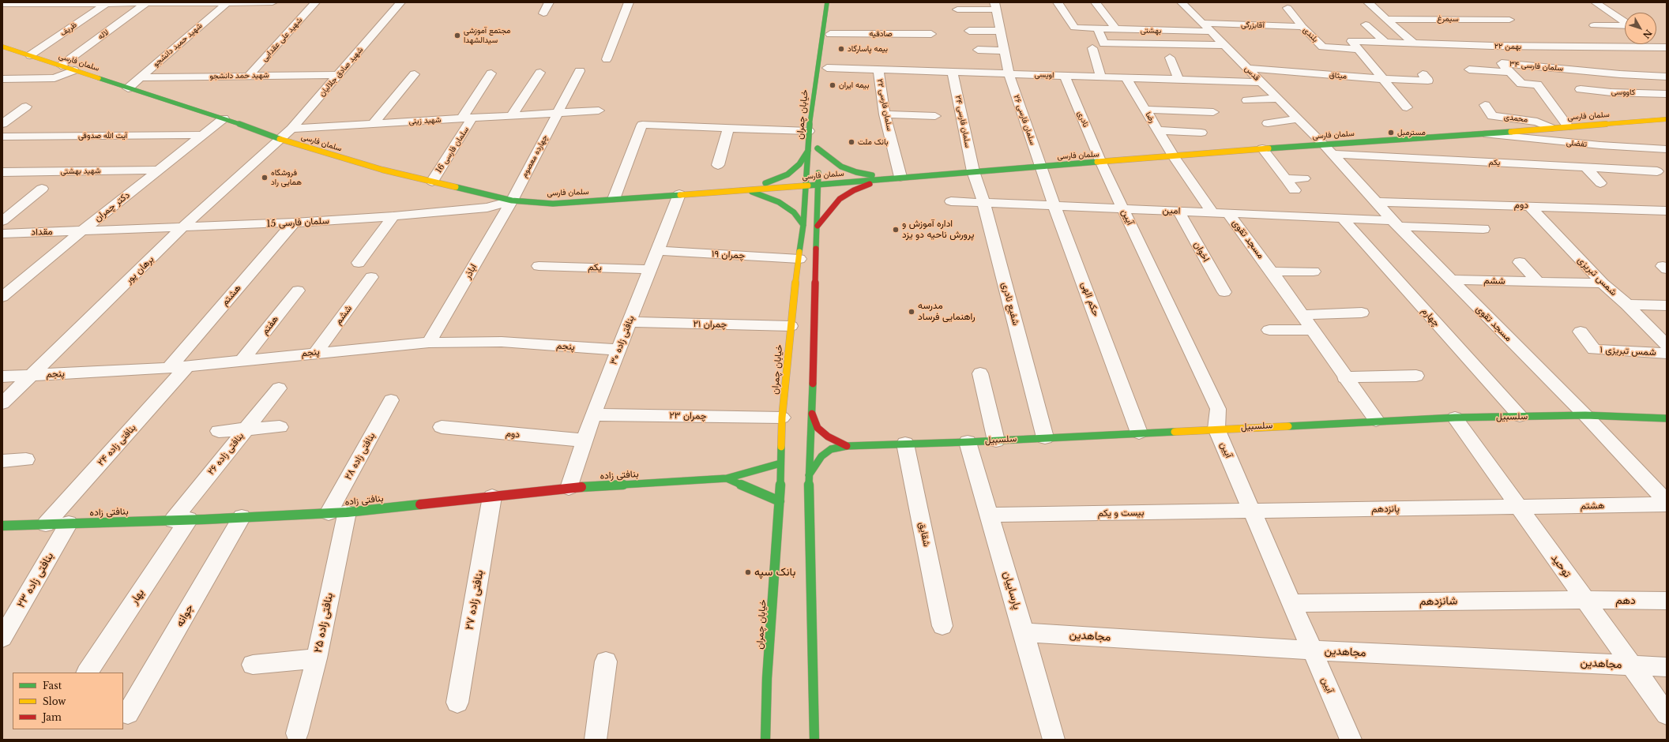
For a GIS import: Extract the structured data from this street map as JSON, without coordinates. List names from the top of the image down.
{
  "streets": {
    "main road": [
      "سلمان فارسی",
      "خیابان چمران",
      "سلسبیل",
      "بنافتی زاده"
    ],
    "street": [
      "سیمرغ",
      "آقابزرگی",
      "ظریف",
      "بهشتی",
      "صادقیه",
      "لاله",
      "بلندی",
      "شهید علی عقدایی",
      "شهید حمید دانشجو",
      "۲۲ بهمن",
      "سلمان فارسی ۳۴",
      "شهید صادق جلالیان",
      "قدس",
      "اویسی",
      "شهید حمد دانشجو",
      "میثاق",
      "کاووسی",
      "سلمان فارسی ۲۲",
      "رضا",
      "محمدی",
      "نادری",
      "سلمان فارسی ۲۶",
      "شهید زینی",
      "سلمان فارسی ۲۴",
      "آیت الله صدوقی",
      "تفضلی",
      "سلمان فارسی 16",
      "چهارده معصوم",
      "یکم",
      "شهید بهشتی",
      "دوم",
      "دکتر چمران",
      "امین",
      "آیین",
      "سلمان فارسی 15",
      "مقداد",
      "مسجد تقوی",
      "اخوان",
      "چمران ۱۹",
      "برهان پور",
      "اباذر",
      "شمس تبریزی",
      "ششم",
      "هشتم",
      "حکم الهی",
      "شفیع نادری",
      "چهارم",
      "چمران ۲۱",
      "هفتم",
      "بنافتی زاده ۳۰",
      "پنجم",
      "شمس تبریزی ۱",
      "چمران ۲۳",
      "بنافتی زاده ۲۴",
      "بنافتی زاده ۲۶",
      "بنافتی زاده ۲۸",
      "پانزدهم",
      "بیست و یکم",
      "شقایق",
      "توحید",
      "بنافتی زاده ۲۳",
      "پارساییان",
      "بهار",
      "بنافتی زاده ۲۷",
      "دهم",
      "شانزدهم",
      "جوانه",
      "بنافتی زاده ۲۵",
      "مجاهدین"
    ]
  },
  "crossings": [
    ["آقابزرگی", "بلندی"],
    ["آقابزرگی", "قدس"],
    ["ظریف", "سلمان فارسی"],
    ["بهشتی", "قدس"],
    ["لاله", "سلمان فارسی"],
    ["بلندی", "۲۲ بهمن"],
    ["شهید علی عقدایی", "شهید حمد دانشجو"],
    ["شهید حمید دانشجو", "سلمان فارسی"],
    ["شهید حمید دانشجو", "شهید حمد دانشجو"],
    ["سلمان فارسی", "سلمان فارسی ۳۴"],
    ["سلمان فارسی", "شهید صادق جلالیان"],
    ["سلمان فارسی", "قدس"],
    ["سلمان فارسی", "سلمان فارسی ۲۲"],
    ["سلمان فارسی", "خیابان چمران"],
    ["سلمان فارسی", "رضا"],
    ["سلمان فارسی", "محمدی"],
    ["سلمان فارسی", "نادری"],
    ["سلمان فارسی", "سلمان فارسی ۲۶"],
    ["سلمان فارسی", "سلمان فارسی ۲۴"],
    ["سلمان فارسی", "تفضلی"],
    ["سلمان فارسی", "سلمان فارسی 16"],
    ["سلمان فارسی", "چهارده معصوم"],
    ["سلمان فارسی", "یکم"],
    ["سلمان فارسی", "دکتر چمران"],
    ["سلمان فارسی", "آیین"],
    ["سلمان فارسی", "سلمان فارسی 15"],
    ["سلمان فارسی", "مسجد تقوی"],
    ["سلمان فارسی", "برهان پور"],
    ["سلمان فارسی", "اباذر"],
    ["سلمان فارسی", "حکم الهی"],
    ["سلمان فارسی", "شفیع نادری"],
    ["سلمان فارسی", "بنافتی زاده ۳۰"],
    ["شهید صادق جلالیان", "شهید حمد دانشجو"],
    ["شهید صادق جلالیان", "شهید زینی"],
    ["شهید صادق جلالیان", "برهان پور"],
    ["قدس", "اویسی"],
    ["قدس", "میثاق"],
    ["قدس", "یکم"],
    ["قدس", "مسجد تقوی"],
    ["اویسی", "سلمان فارسی ۲۲"],
    ["اویسی", "رضا"],
    ["اویسی", "نادری"],
    ["اویسی", "سلمان فارسی ۲۶"],
    ["اویسی", "سلمان فارسی ۲۴"],
    ["خیابان چمران", "چمران ۱۹"],
    ["خیابان چمران", "چمران ۲۱"],
    ["خیابان چمران", "چمران ۲۳"],
    ["خیابان چمران", "سلسبیل"],
    ["خیابان چمران", "بنافتی زاده"],
    ["رضا", "امین"],
    ["نادری", "آیین"],
    ["سلمان فارسی ۲۶", "حکم الهی"],
    ["شهید زینی", "سلمان فارسی 16"],
    ["شهید زینی", "چهارده معصوم"],
    ["سلمان فارسی ۲۴", "شفیع نادری"],
    ["آیت الله صدوقی", "دکتر چمران"],
    ["چهارده معصوم", "سلمان فارسی 15"],
    ["چهارده معصوم", "اباذر"],
    ["یکم", "مسجد تقوی"],
    ["یکم", "بنافتی زاده ۳۰"],
    ["شهید بهشتی", "دکتر چمران"],
    ["دوم", "مسجد تقوی"],
    ["دوم", "شمس تبریزی"],
    ["دوم", "بنافتی زاده ۳۰"],
    ["دکتر چمران", "سلمان فارسی 15"],
    ["دکتر چمران", "مقداد"],
    ["امین", "آیین"],
    ["امین", "مسجد تقوی"],
    ["امین", "اخوان"],
    ["امین", "حکم الهی"],
    ["امین", "شفیع نادری"],
    ["امین", "چهارم"],
    ["آیین", "سلسبیل"],
    ["آیین", "پانزدهم"],
    ["آیین", "بیست و یکم"],
    ["آیین", "شانزدهم"],
    ["آیین", "مجاهدین"],
    ["سلمان فارسی 15", "مقداد"],
    ["سلمان فارسی 15", "برهان پور"],
    ["سلمان فارسی 15", "اباذر"],
    ["سلمان فارسی 15", "هشتم"],
    ["مسجد تقوی", "ششم"],
    ["مسجد تقوی", "سلسبیل"],
    ["چمران ۱۹", "بنافتی زاده ۳۰"],
    ["برهان پور", "پنجم"],
    ["اباذر", "پنجم"],
    ["شمس تبریزی", "ششم"],
    ["ششم", "پنجم"],
    ["هشتم", "پنجم"],
    ["هشتم", "پانزدهم"],
    ["هشتم", "توحید"],
    ["حکم الهی", "سلسبیل"],
    ["شفیع نادری", "سلسبیل"],
    ["چهارم", "سلسبیل"],
    ["چمران ۲۱", "بنافتی زاده ۳۰"],
    ["هفتم", "پنجم"],
    ["بنافتی زاده ۳۰", "پنجم"],
    ["بنافتی زاده ۳۰", "چمران ۲۳"],
    ["بنافتی زاده ۳۰", "بنافتی زاده"],
    ["پنجم", "بنافتی زاده ۲۴"],
    ["سلسبیل", "شقایق"],
    ["سلسبیل", "توحید"],
    ["سلسبیل", "پارساییان"],
    ["بنافتی زاده ۲۴", "بنافتی زاده"],
    ["بنافتی زاده ۲۶", "بنافتی زاده"],
    ["بنافتی زاده ۲۶", "بهار"],
    ["بنافتی زاده ۲۸", "بنافتی زاده"],
    ["بنافتی زاده ۲۸", "بنافتی زاده ۲۵"],
    ["بنافتی زاده", "بنافتی زاده ۲۳"],
    ["بنافتی زاده", "بهار"],
    ["بنافتی زاده", "بنافتی زاده ۲۷"],
    ["بنافتی زاده", "جوانه"],
    ["بنافتی زاده", "بنافتی زاده ۲۵"],
    ["پانزدهم", "بیست و یکم"],
    ["پانزدهم", "توحید"],
    ["بیست و یکم", "پارساییان"],
    ["توحید", "دهم"],
    ["توحید", "شانزدهم"],
    ["توحید", "مجاهدین"],
    ["پارساییان", "مجاهدین"],
    ["دهم", "شانزدهم"]
  ],
  "places": [
    "مجتمع آموزشی سیدالشهدا",
    "بیمه پاسارگاد",
    "بیمه ایران",
    "مسترمبل",
    "بانک ملت",
    "فروشگاه همایی راد",
    "اداره آموزش و پرورش ناحیه دو یزد",
    "مدرسه راهنمایی فرساد",
    "بانک سپه"
  ],
  "legend": ["Fast", "Slow", "Jam"],
  "north": "bottom right"
}
